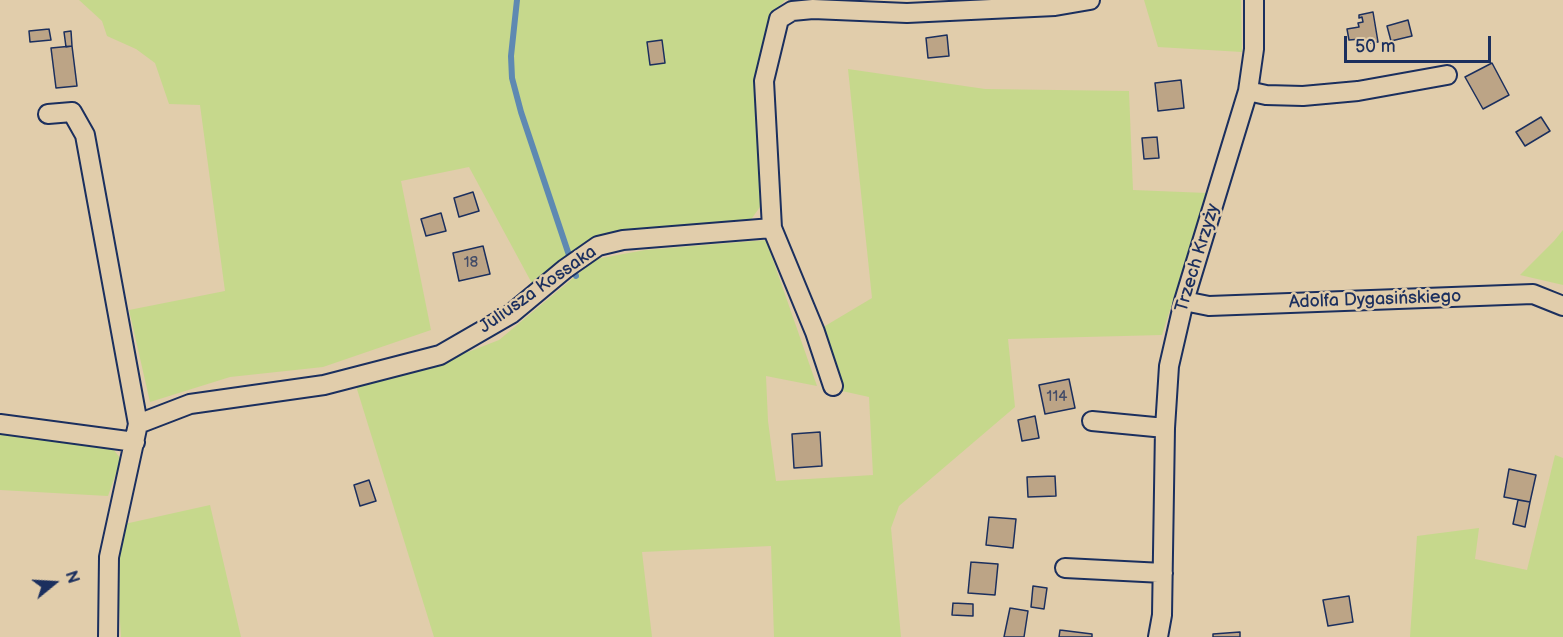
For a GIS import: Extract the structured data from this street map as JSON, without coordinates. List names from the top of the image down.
{
  "streets": {
    "street": ["Trzech Krzyży", "Juliusza Kossaka", "Adolfa Dygasińskiego"]
  },
  "crossings": [
    ["Trzech Krzyży", "Adolfa Dygasińskiego"]
  ],
  "house_numbers": ["18", "114"],
  "scale_bar": "50 m",
  "north": "right"
}
